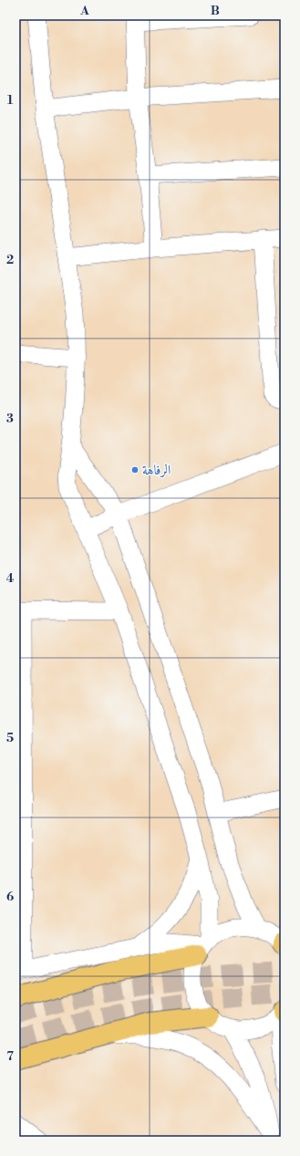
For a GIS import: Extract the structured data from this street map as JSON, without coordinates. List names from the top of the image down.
{
  "places": ["الرفاهة"],
  "grid": {
    "columns": ["A", "B"],
    "rows": [
      "1",
      "2",
      "3",
      "4",
      "5",
      "6",
      "7"
    ]
  }
}
